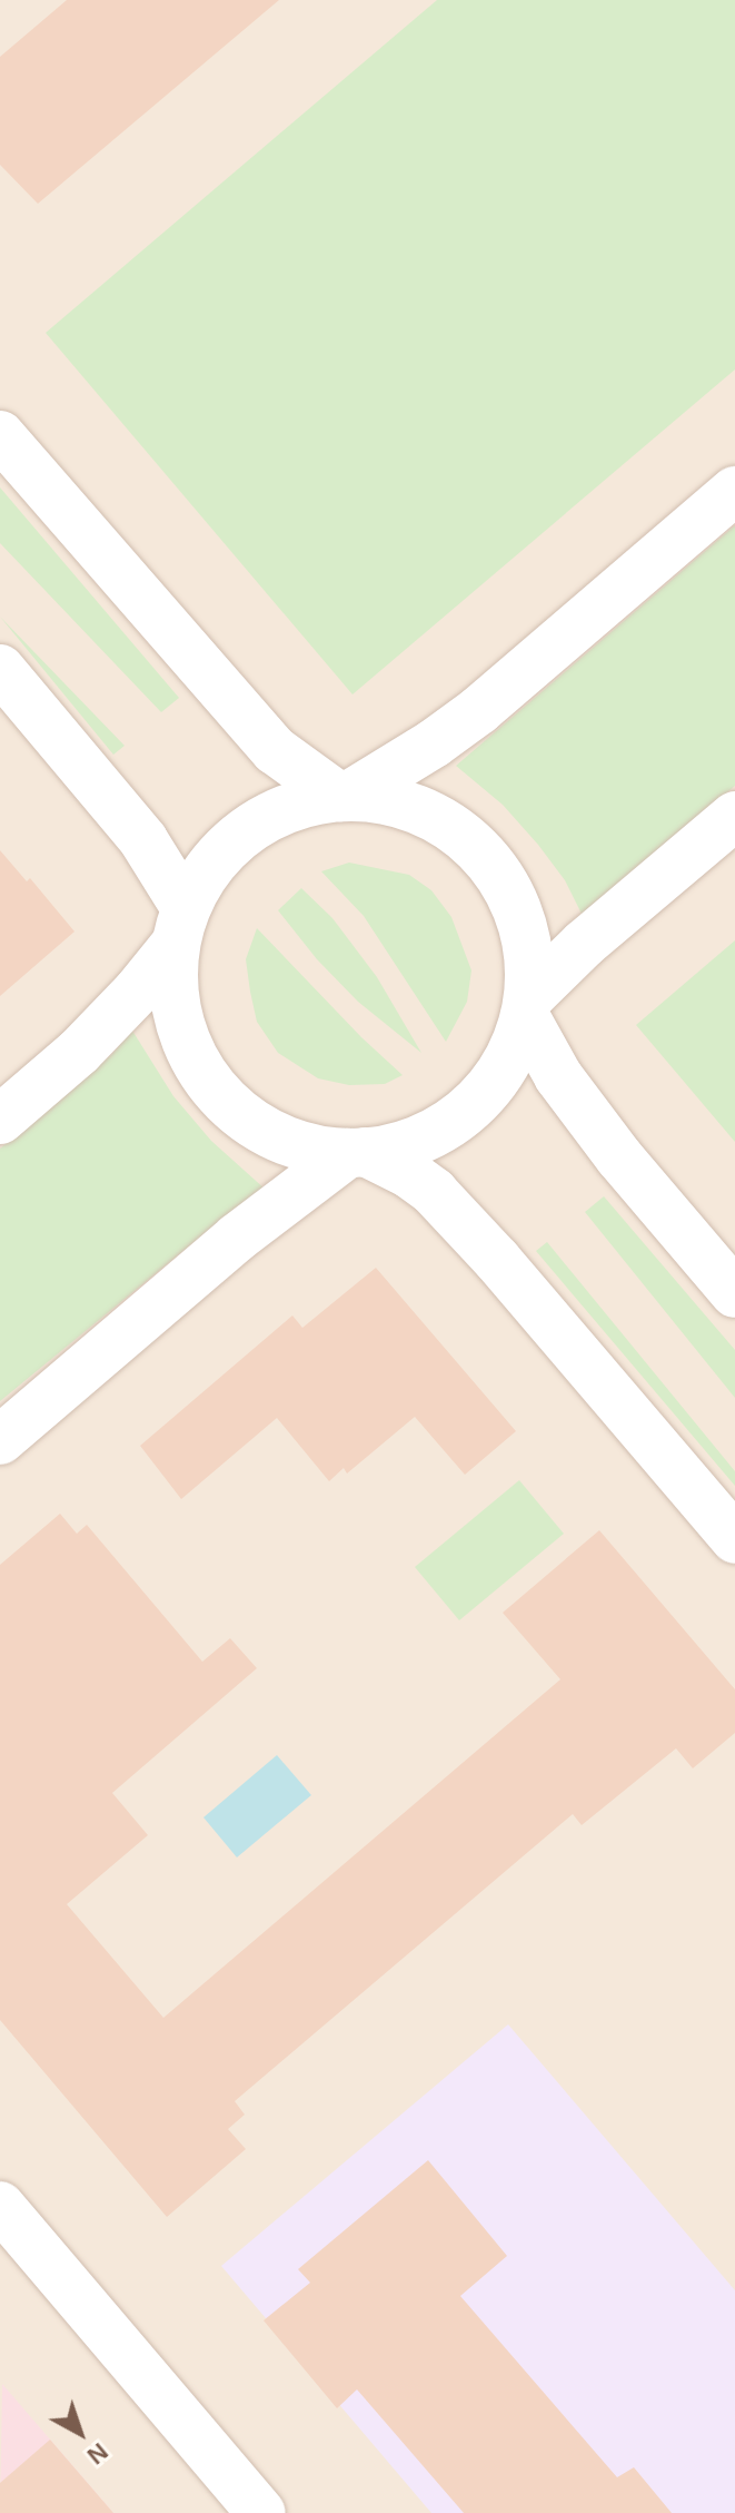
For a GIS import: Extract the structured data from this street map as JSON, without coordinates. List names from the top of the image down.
{
  "north": "bottom right"
}
